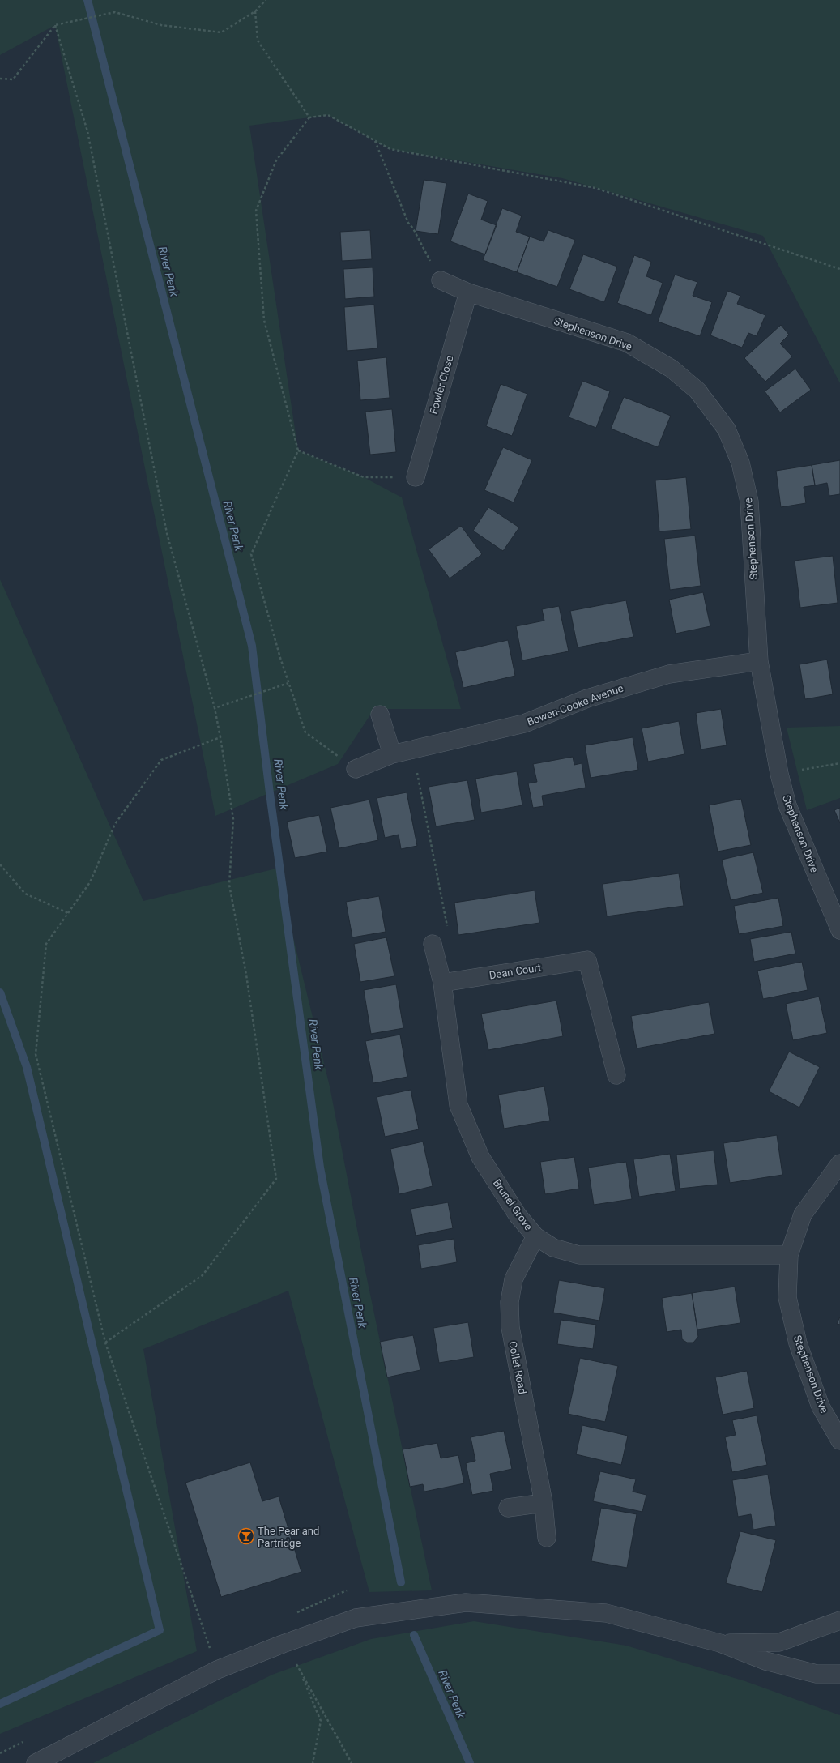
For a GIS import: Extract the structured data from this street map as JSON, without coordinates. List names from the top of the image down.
{
  "streets": {
    "street": [
      "Stephenson Drive",
      "Fowler Close",
      "Bowen-Cooke Avenue",
      "Dean Court",
      "Brunel Grove",
      "Collet Road"
    ]
  },
  "crossings": [
    ["Stephenson Drive", "Fowler Close"],
    ["Stephenson Drive", "Bowen-Cooke Avenue"],
    ["Stephenson Drive", "Brunel Grove"],
    ["Dean Court", "Brunel Grove"],
    ["Brunel Grove", "Collet Road"]
  ],
  "water": ["River Penk"],
  "places": {
    "bar": ["The Pear and Partridge"]
  }
}
